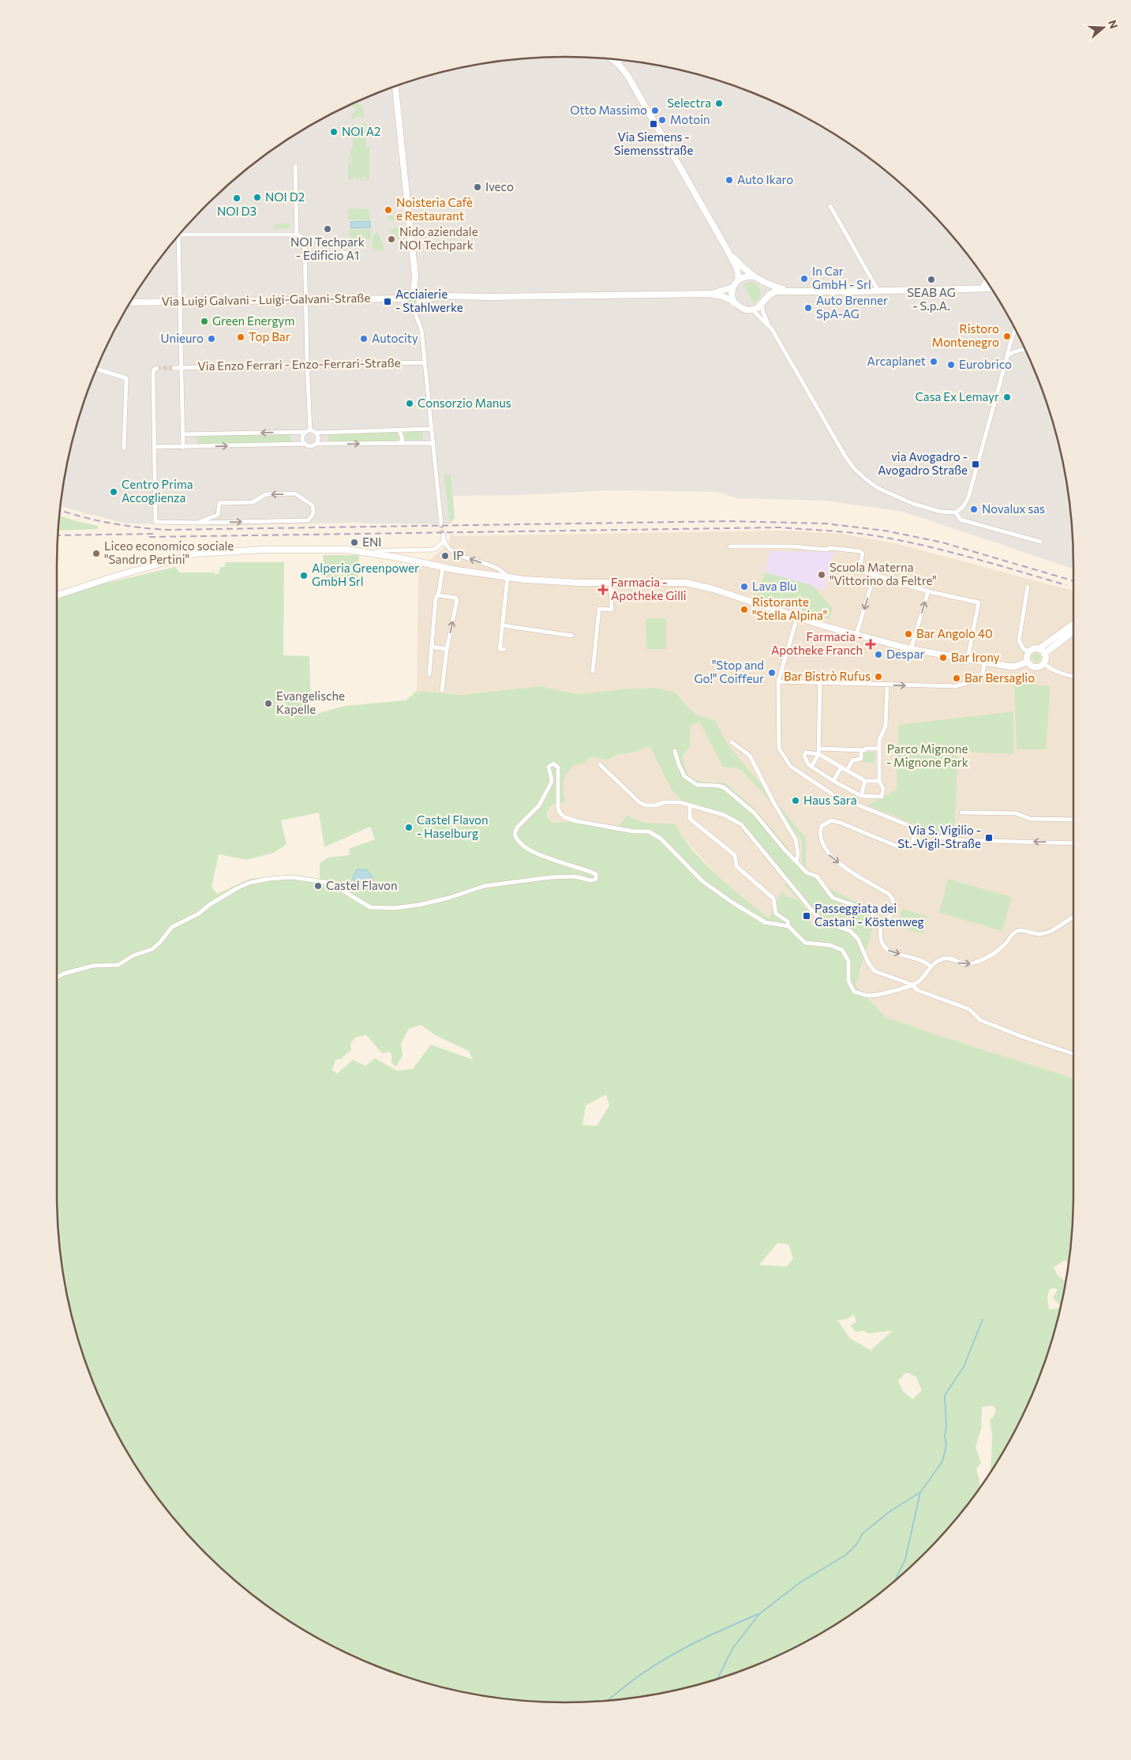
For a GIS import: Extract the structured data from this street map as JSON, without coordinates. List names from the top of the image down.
{
  "streets": {
    "main road": ["Via Luigi Galvani - Luigi-Galvani-Straße"],
    "street": ["Via Enzo Ferrari - Enzo-Ferrari-Straße"]
  },
  "parks": ["Parco Mignone - Mignone Park"],
  "places": {
    "other": [
      "Selectra",
      "Otto Massimo",
      "Motoin",
      "NOI A2",
      "Auto Ikaro",
      "Iveco",
      "NOI D2",
      "NOI D3",
      "Noisteria Cafè e Restaurant",
      "NOI Techpark - Edificio A1",
      "Nido aziendale NOI Techpark",
      "In Car GmbH - Srl",
      "SEAB AG - S.p.A.",
      "Auto Brenner SpA-AG",
      "Green Energym",
      "Ristoro Montenegro",
      "Top Bar",
      "Unieuro",
      "Autocity",
      "Arcaplanet",
      "Eurobrico",
      "Casa Ex Lemayr",
      "Consorzio Manus",
      "Centro Prima Accoglienza",
      "Novalux sas",
      "ENI",
      "Liceo economico sociale \"Sandro Pertini\"",
      "IP",
      "Scuola Materna \"Vittorino da Feltre\"",
      "Alperia Greenpower GmbH Srl",
      "Lava Blu",
      "Ristorante \"Stella Alpina\"",
      "Bar Angolo 40",
      "Despar",
      "Bar Irony",
      "\"Stop and Go!\" Coiffeur",
      "Bar Bistrò Rufus",
      "Bar Bersaglio",
      "Evangelische Kapelle",
      "Haus Sara",
      "Castel Flavon - Haselburg",
      "Castel Flavon"
    ],
    "transit": [
      "Via Siemens - Siemensstraße",
      "Acciaierie - Stahlwerke",
      "via Avogadro - Avogadro Straße",
      "Via S. Vigilio - St.-Vigil-Straße",
      "Passeggiata dei Castani - Köstenweg"
    ],
    "health": ["Farmacia - Apotheke Gilli", "Farmacia - Apotheke Franch"]
  },
  "north": "right"
}
